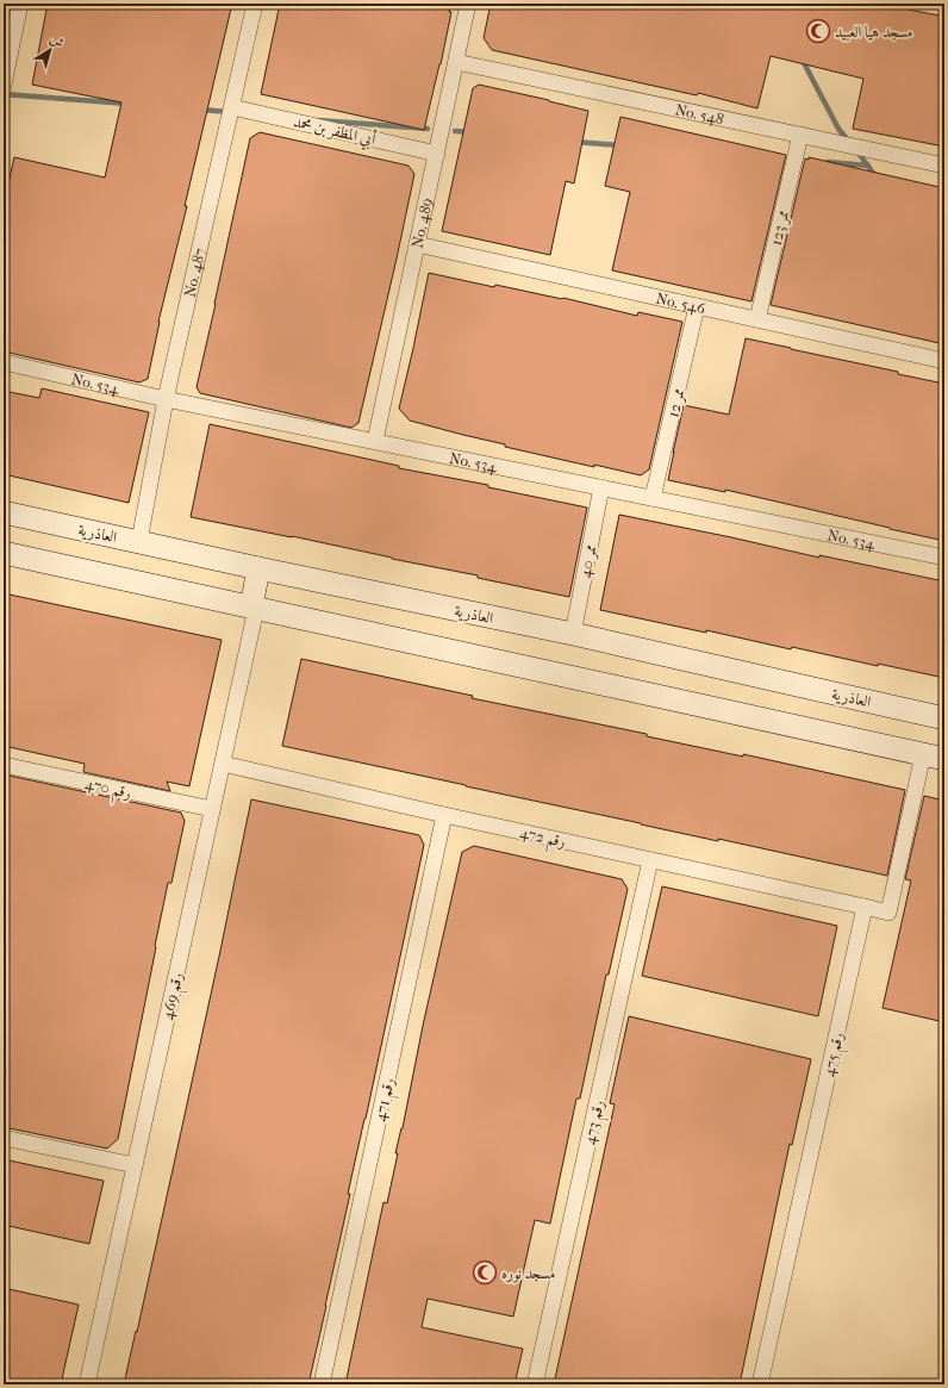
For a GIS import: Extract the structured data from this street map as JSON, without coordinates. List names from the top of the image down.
{
  "streets": {
    "street": [
      "No. 548",
      "أبي المظفر بن محمد",
      "No. 489",
      "ممر 123",
      "No. 487",
      "No. 546",
      "No. 534",
      "ممر 12",
      "العاذرية",
      "ممر 40",
      "رقم 470",
      "رقم 472",
      "رقم 469",
      "رقم 475",
      "رقم 471",
      "رقم 473"
    ]
  },
  "crossings": [
    ["No. 548", "No. 489"],
    ["No. 548", "ممر 123"],
    ["أبي المظفر بن محمد", "No. 489"],
    ["أبي المظفر بن محمد", "No. 487"],
    ["No. 489", "No. 546"],
    ["No. 489", "No. 534"],
    ["ممر 123", "No. 546"],
    ["No. 487", "No. 534"],
    ["No. 487", "العاذرية"],
    ["No. 546", "ممر 12"],
    ["No. 534", "ممر 12"],
    ["No. 534", "ممر 40"],
    ["العاذرية", "ممر 40"],
    ["رقم 470", "رقم 469"],
    ["رقم 472", "رقم 469"],
    ["رقم 472", "رقم 475"],
    ["رقم 472", "رقم 471"],
    ["رقم 472", "رقم 473"]
  ],
  "places": {
    "mosque": ["مسجد هيا العبيد", "مسجد نوره"]
  },
  "north": "top right"
}
